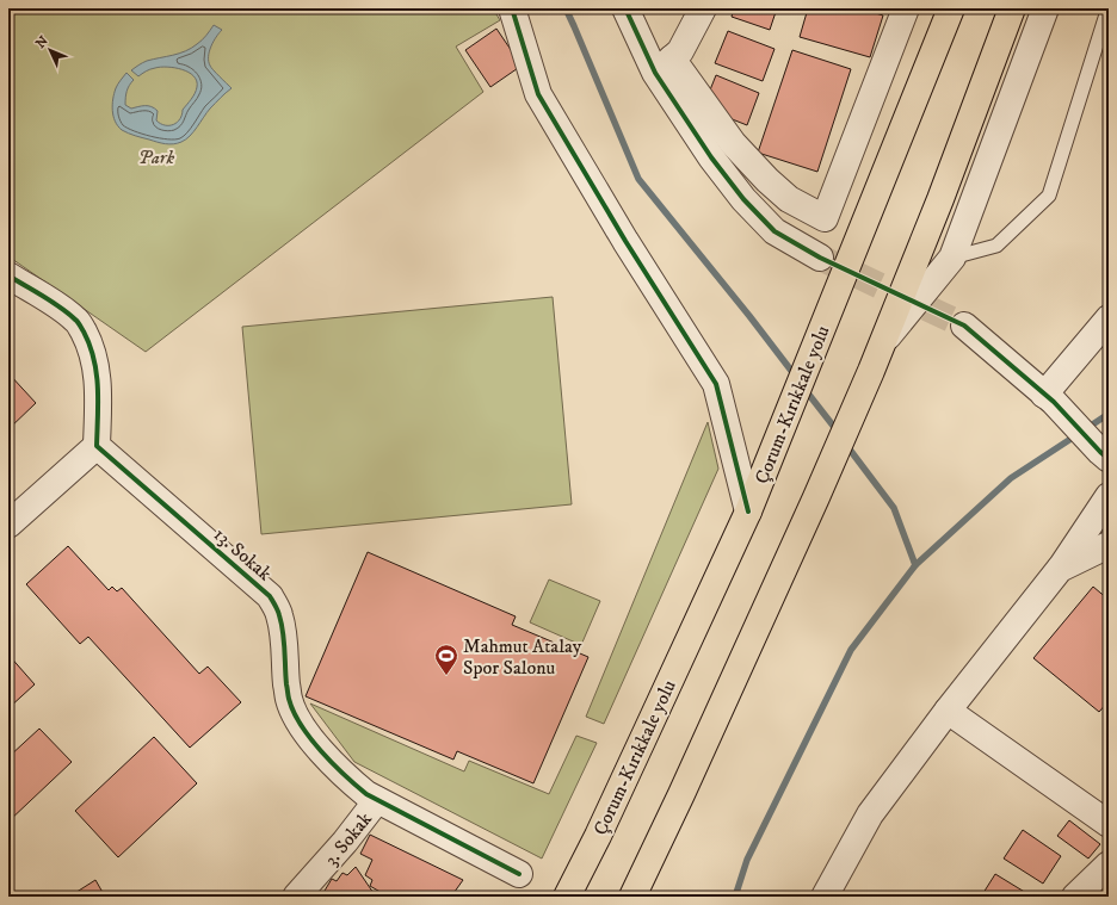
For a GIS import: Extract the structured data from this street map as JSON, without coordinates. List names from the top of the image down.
{
  "streets": {
    "highway": ["Çorum-Kırıkkale yolu"],
    "street": ["13. Sokak", "3. Sokak"]
  },
  "crossings": [
    ["13. Sokak", "3. Sokak"]
  ],
  "parks": ["Park"],
  "places": {
    "sports": ["Mahmut Atalay Spor Salonu"]
  },
  "north": "top left"
}
